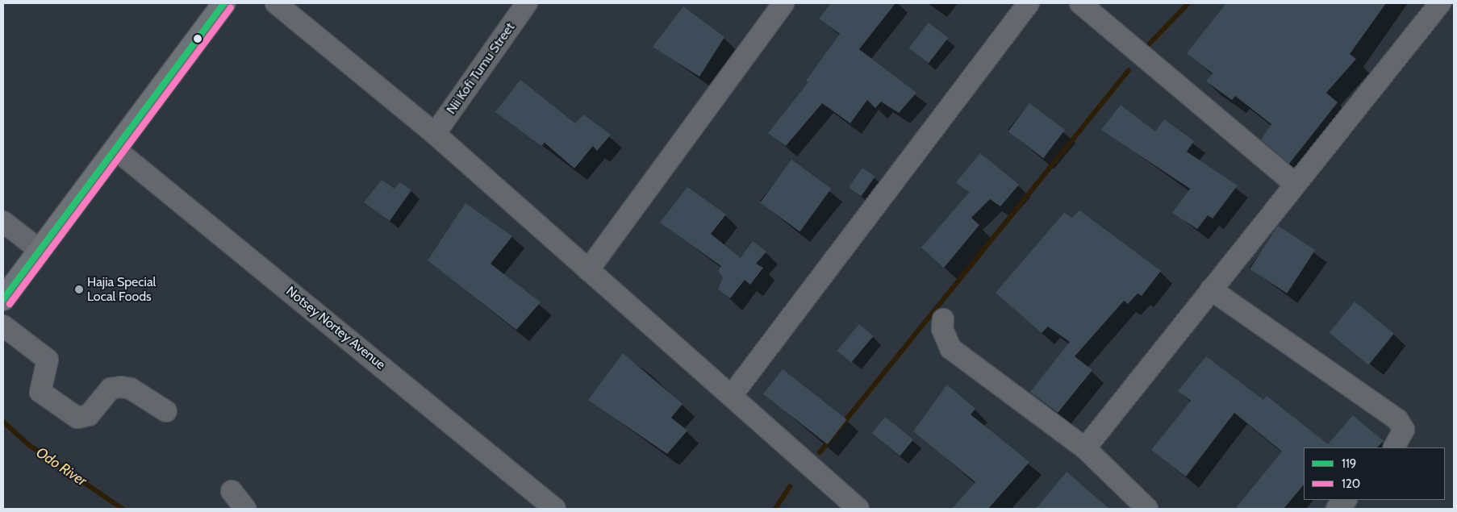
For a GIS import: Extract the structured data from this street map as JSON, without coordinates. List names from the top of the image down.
{
  "streets": {
    "street": ["Nii Kofi Tumu Street", "Notsey Nortey Avenue"]
  },
  "water": ["Odo River"],
  "places": ["Hajia Special Local Foods"],
  "lines": ["transit line 119", "transit line 120"],
  "legend": ["119", "120"]
}
